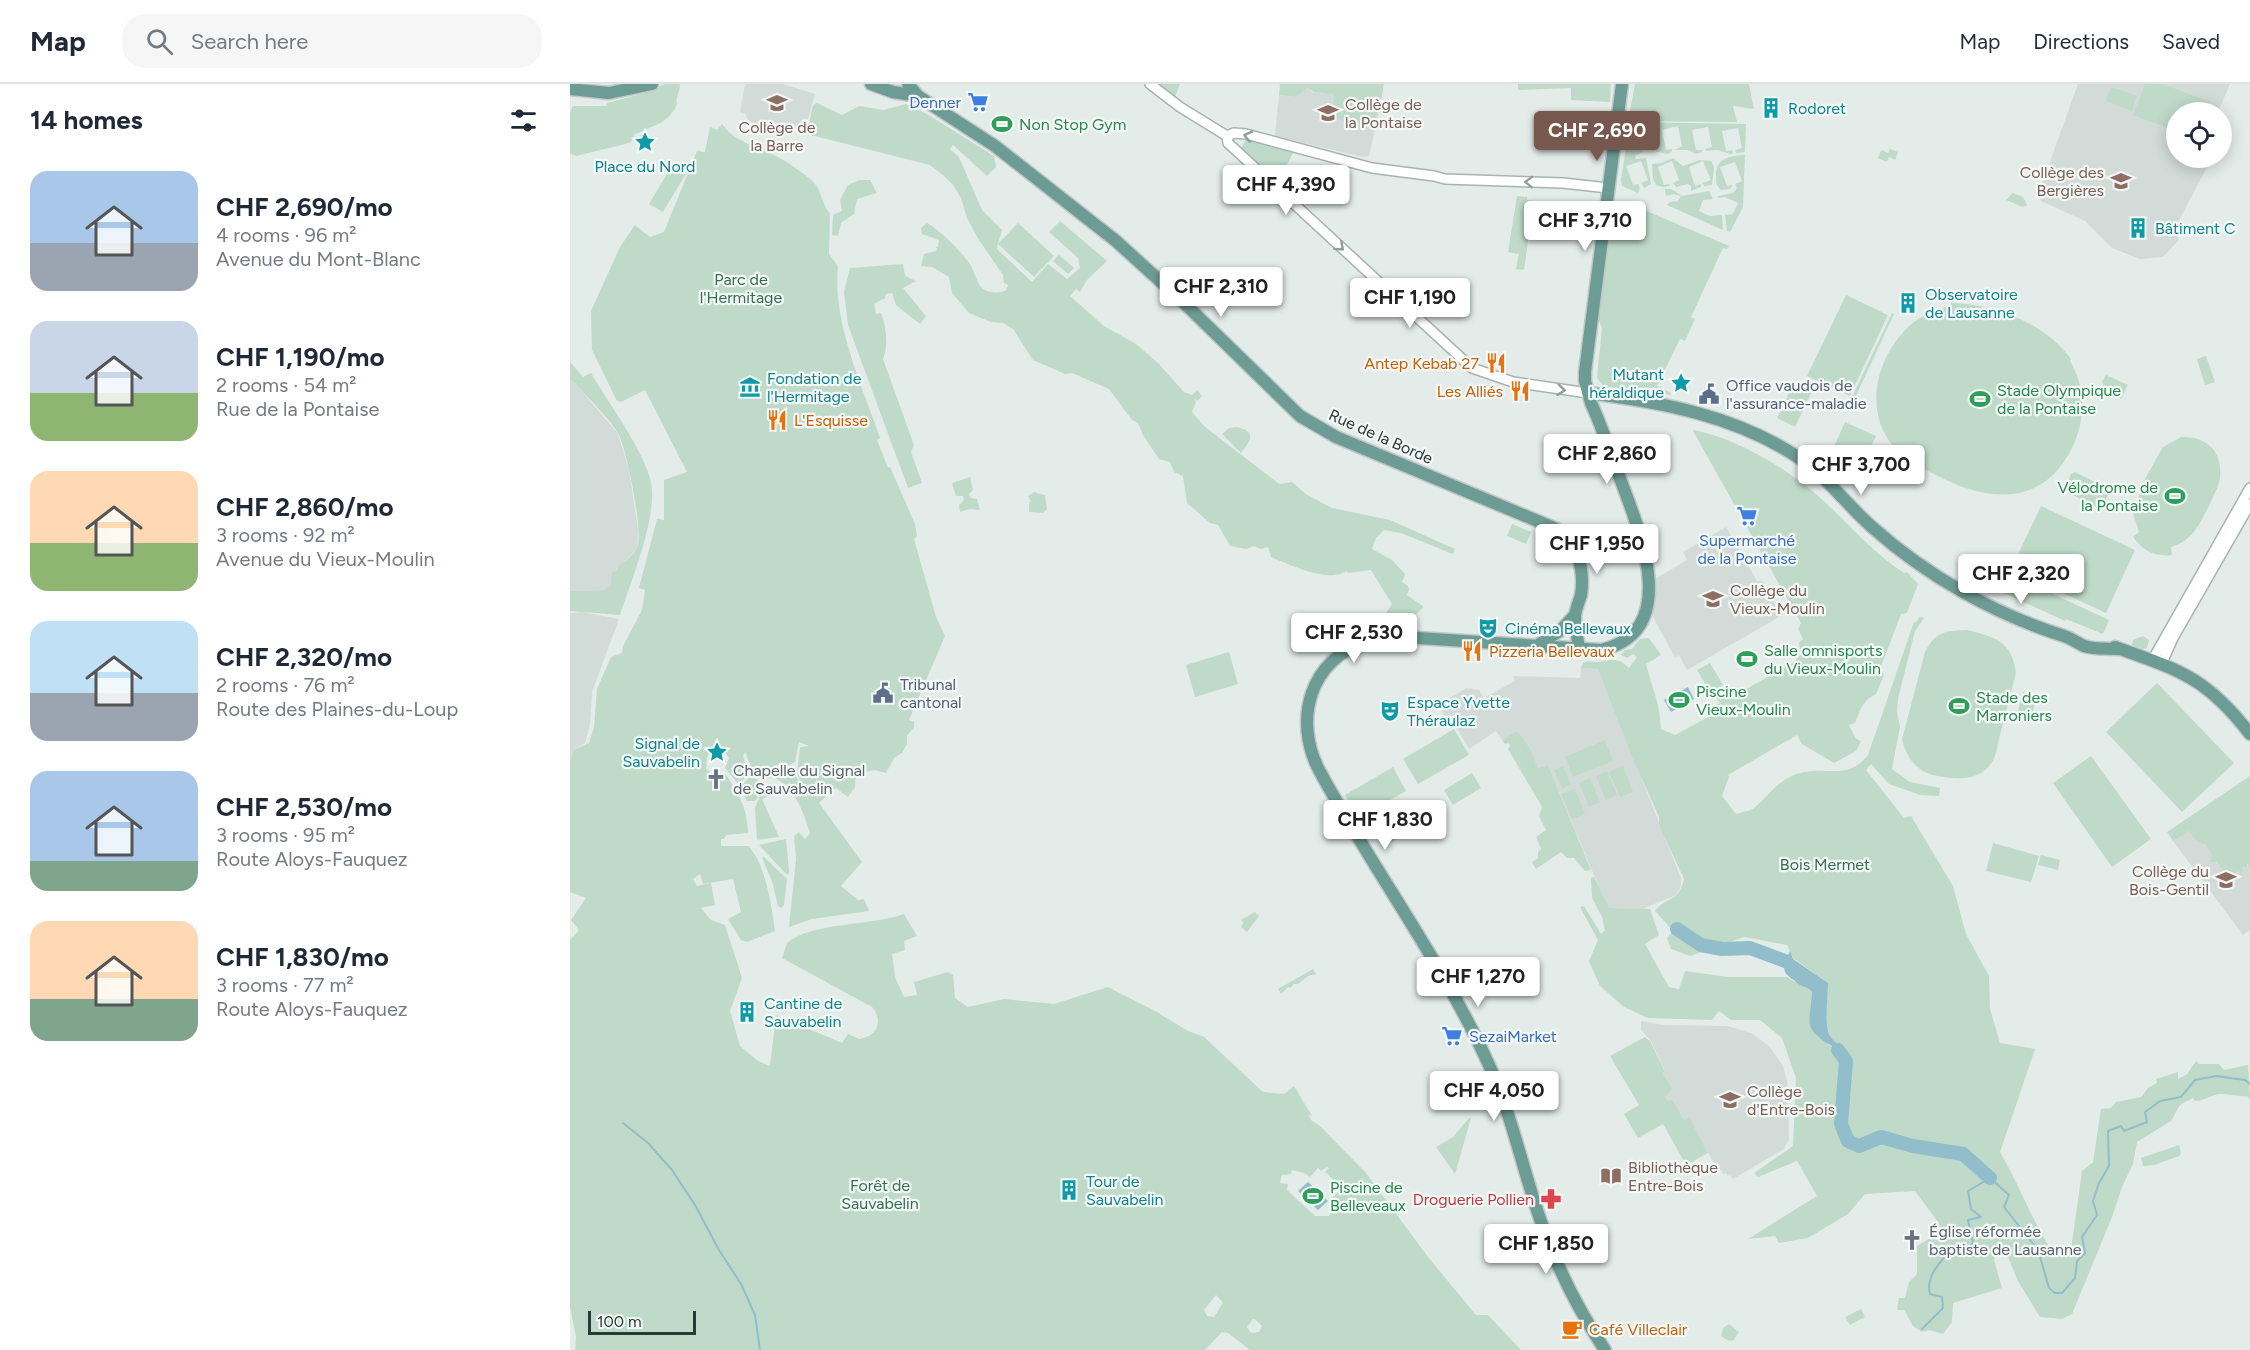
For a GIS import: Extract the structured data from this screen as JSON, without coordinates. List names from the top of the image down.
{
  "streets": {
    "main road": ["Rue de la Borde"]
  },
  "parks": ["Parc de l'Hermitage", "Bois Mermet", "Forêt de Sauvabelin"],
  "places": {
    "supermarket": ["Denner", "Supermarché de la Pontaise", "SezaiMarket"],
    "school or university": [
      "Collège de la Barre",
      "Collège de la Pontaise",
      "Collège des Bergières",
      "Collège du Vieux-Moulin",
      "Collège du Bois-Gentil",
      "Collège d'Entre-Bois"
    ],
    "building": [
      "Rodoret",
      "Bâtiment C",
      "Observatoire de Lausanne",
      "Cantine de Sauvabelin",
      "Tour de Sauvabelin"
    ],
    "sports": [
      "Non Stop Gym",
      "Stade Olympique de la Pontaise",
      "Vélodrome de la Pontaise",
      "Salle omnisports du Vieux-Moulin",
      "Piscine Vieux-Moulin",
      "Stade des Marroniers",
      "Piscine de Belleveaux"
    ],
    "place": ["Place du Nord", "Mutant héraldique", "Signal de Sauvabelin"],
    "restaurant": [
      "Antep Kebab 27",
      "Les Alliés",
      "L'Esquisse",
      "Pizzeria Bellevaux"
    ],
    "museum": ["Fondation de l'Hermitage"],
    "public building": ["Office vaudois de l'assurance-maladie", "Tribunal cantonal"],
    "theatre": ["Cinéma Bellevaux", "Espace Yvette Théraulaz"],
    "church": ["Chapelle du Signal de Sauvabelin", "Église réformée baptiste de Lausanne"],
    "library": ["Bibliothèque Entre-Bois"],
    "pharmacy": ["Droguerie Pollien"],
    "cafe": ["Café Villeclair"]
  },
  "scale_bar": "100 m",
  "page": {
    "header": "Map",
    "search": "Search here",
    "nav": ["Map", "Directions", "Saved"],
    "heading": "14 homes",
    "price": [
      "CHF 2,690",
      "CHF 4,390",
      "CHF 3,710",
      "CHF 2,310",
      "CHF 1,190",
      "CHF 2,860",
      "CHF 3,700",
      "CHF 1,950",
      "CHF 2,320",
      "CHF 2,530",
      "CHF 1,830",
      "CHF 1,270",
      "CHF 4,050",
      "CHF 1,850"
    ],
    "list": [
      {
        "name": "CHF 2,690/mo",
        "note": "4 rooms · 96 m² · Avenue du Mont-Blanc"
      },
      {
        "name": "CHF 1,190/mo",
        "note": "2 rooms · 54 m² · Rue de la Pontaise"
      },
      {
        "name": "CHF 2,860/mo",
        "note": "3 rooms · 92 m² · Avenue du Vieux-Moulin"
      },
      {
        "name": "CHF 2,320/mo",
        "note": "2 rooms · 76 m² · Route des Plaines-du-Loup"
      },
      {
        "name": "CHF 2,530/mo",
        "note": "3 rooms · 95 m² · Route Aloys-Fauquez"
      },
      {
        "name": "CHF 1,830/mo",
        "note": "3 rooms · 77 m² · Route Aloys-Fauquez"
      }
    ],
    "scale": "100 m"
  }
}
